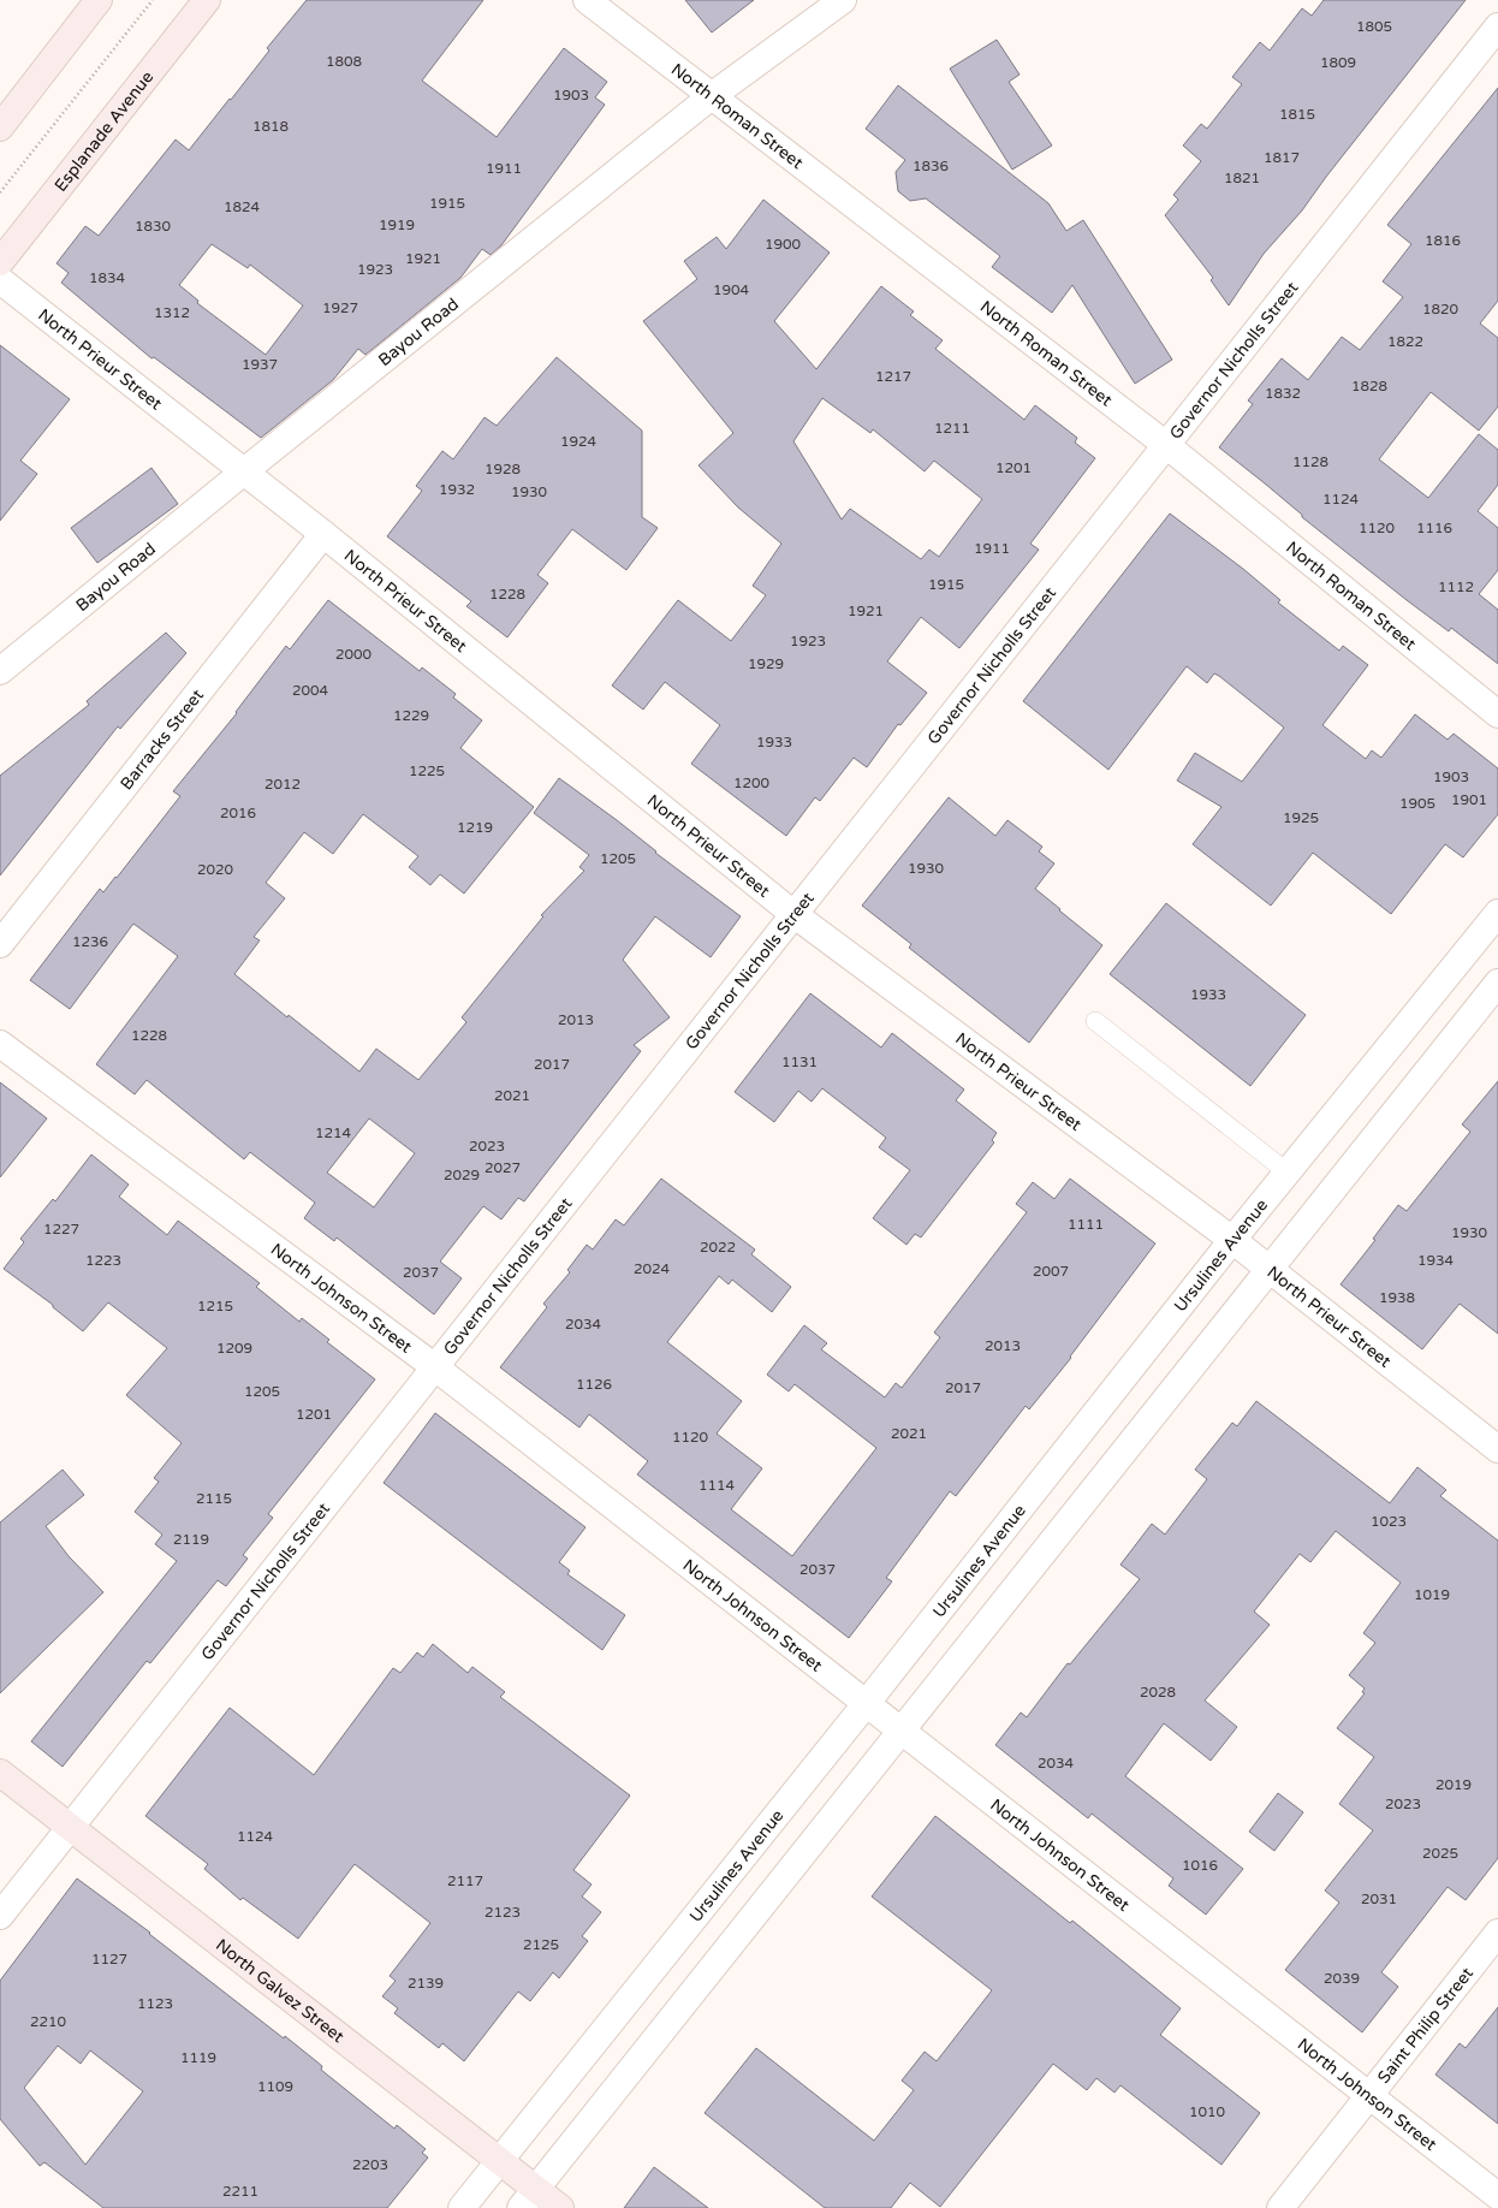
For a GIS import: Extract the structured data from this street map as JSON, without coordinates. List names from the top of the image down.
{
  "streets": {
    "street": [
      "North Roman Street",
      "Esplanade Avenue",
      "Bayou Road",
      "North Prieur Street",
      "Governor Nicholls Street",
      "Barracks Street",
      "Ursulines Avenue",
      "North Johnson Street",
      "North Galvez Street",
      "Saint Philip Street"
    ]
  },
  "crossings": [
    ["North Roman Street", "Bayou Road"],
    ["North Roman Street", "Governor Nicholls Street"],
    ["Bayou Road", "North Prieur Street"],
    ["North Prieur Street", "Governor Nicholls Street"],
    ["North Prieur Street", "Barracks Street"],
    ["North Prieur Street", "Ursulines Avenue"],
    ["Governor Nicholls Street", "North Johnson Street"],
    ["Governor Nicholls Street", "North Galvez Street"],
    ["Ursulines Avenue", "North Johnson Street"],
    ["Ursulines Avenue", "North Galvez Street"],
    ["North Johnson Street", "Saint Philip Street"]
  ],
  "house_numbers": [
    "1805",
    "1808",
    "1809",
    "1903",
    "1815",
    "1818",
    "1817",
    "1836",
    "1911",
    "1821",
    "1915",
    "1824",
    "1919",
    "1830",
    "1816",
    "1900",
    "1921",
    "1923",
    "1834",
    "1904",
    "1927",
    "1820",
    "1312",
    "1822",
    "1937",
    "1217",
    "1828",
    "1832",
    "1211",
    "1924",
    "1128",
    "1201",
    "1928",
    "1932",
    "1930",
    "1124",
    "1120",
    "1116",
    "1911",
    "1915",
    "1112",
    "1228",
    "1921",
    "1923",
    "2000",
    "1929",
    "2004",
    "1229",
    "1933",
    "1225",
    "1903",
    "1200",
    "2012",
    "1901",
    "1905",
    "2016",
    "1925",
    "1219",
    "1205",
    "1930",
    "2020",
    "1236",
    "1933",
    "2013",
    "1228",
    "1131",
    "2017",
    "2021",
    "1214",
    "2023",
    "2027",
    "2029",
    "1111",
    "1227",
    "1930",
    "2022",
    "1223",
    "1934",
    "2024",
    "2007",
    "2037",
    "1938",
    "1215",
    "2034",
    "2013",
    "1209",
    "1126",
    "2017",
    "1205",
    "1201",
    "2021",
    "1120",
    "1114",
    "2115",
    "1023",
    "2119",
    "2037",
    "1019",
    "2028",
    "2034",
    "2019",
    "2023",
    "1124",
    "2025",
    "1016",
    "2117",
    "2031",
    "2123",
    "2125",
    "1127",
    "2039",
    "2139",
    "1123",
    "2210",
    "1119",
    "1109",
    "1010",
    "2203",
    "2211"
  ]
}
